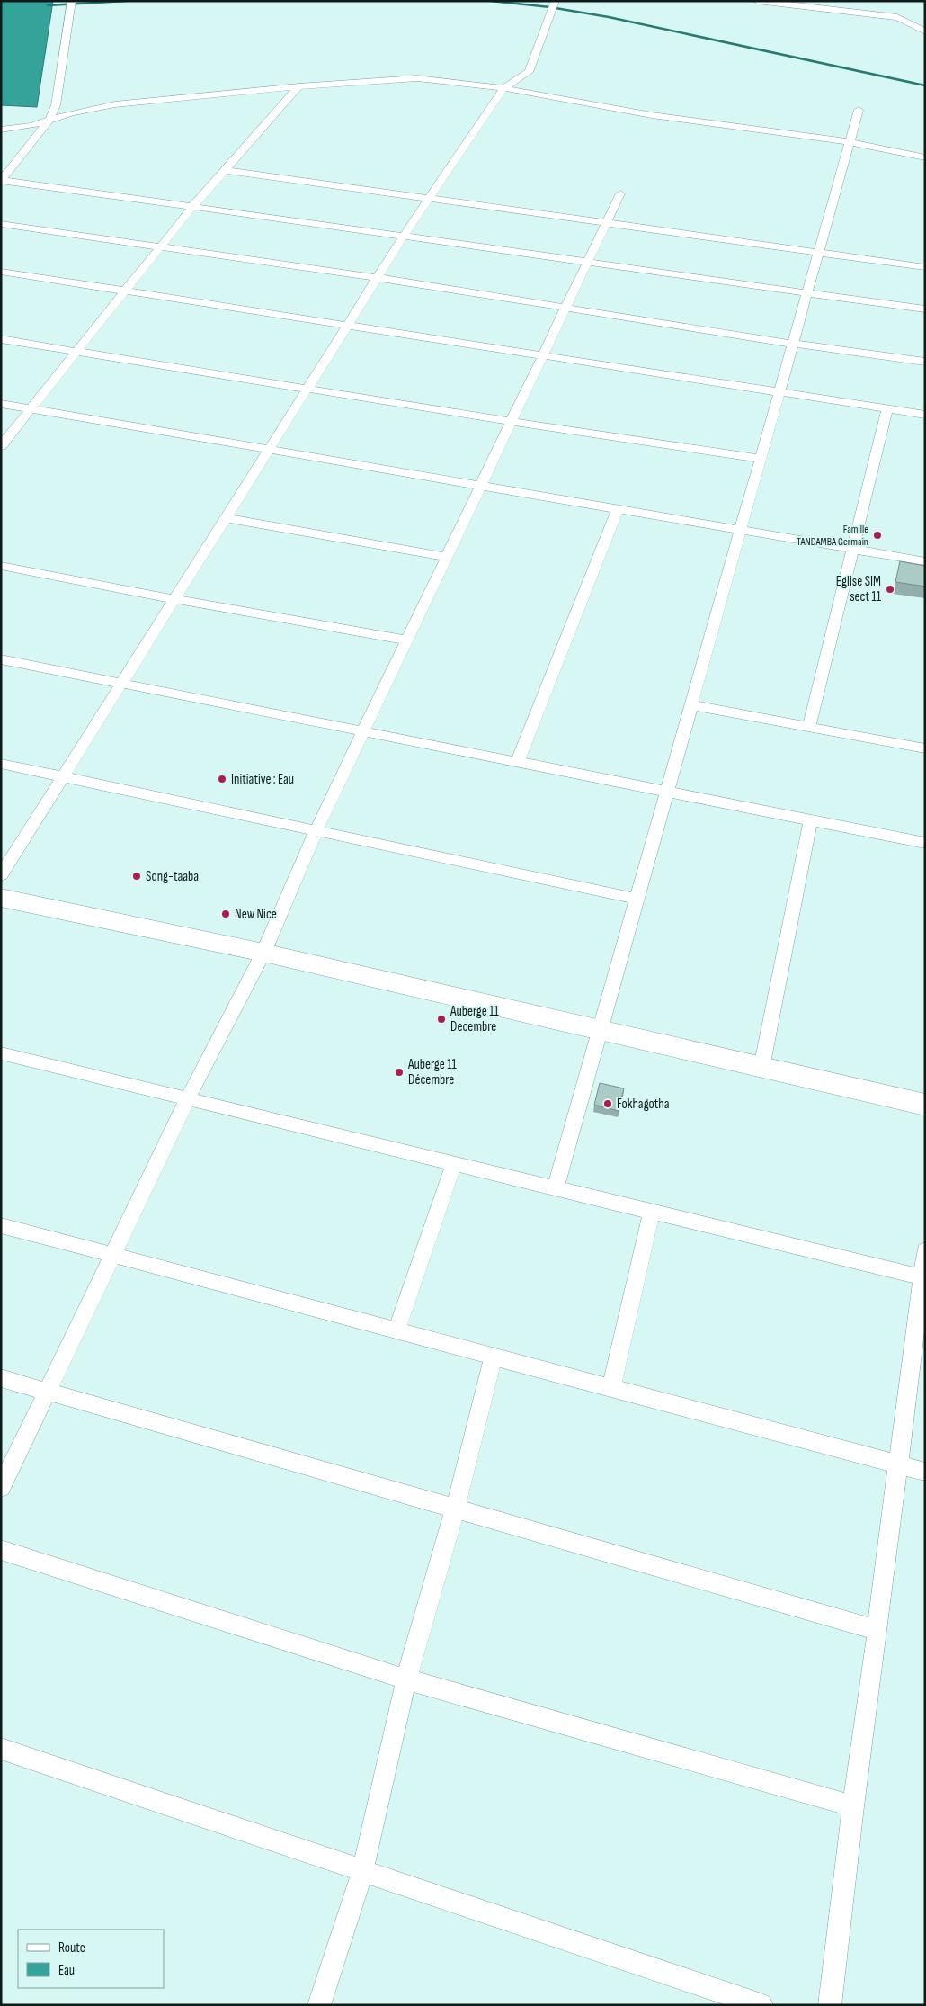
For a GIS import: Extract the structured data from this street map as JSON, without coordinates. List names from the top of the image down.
{
  "places": [
    "Famille TANDAMBA Germain",
    "Eglise SIM sect 11",
    "Initiative : Eau",
    "Song-taaba",
    "New Nice",
    "Auberge 11 Decembre",
    "Auberge 11 Décembre",
    "Fokhagotha"
  ],
  "legend": ["Route", "Eau"]
}
